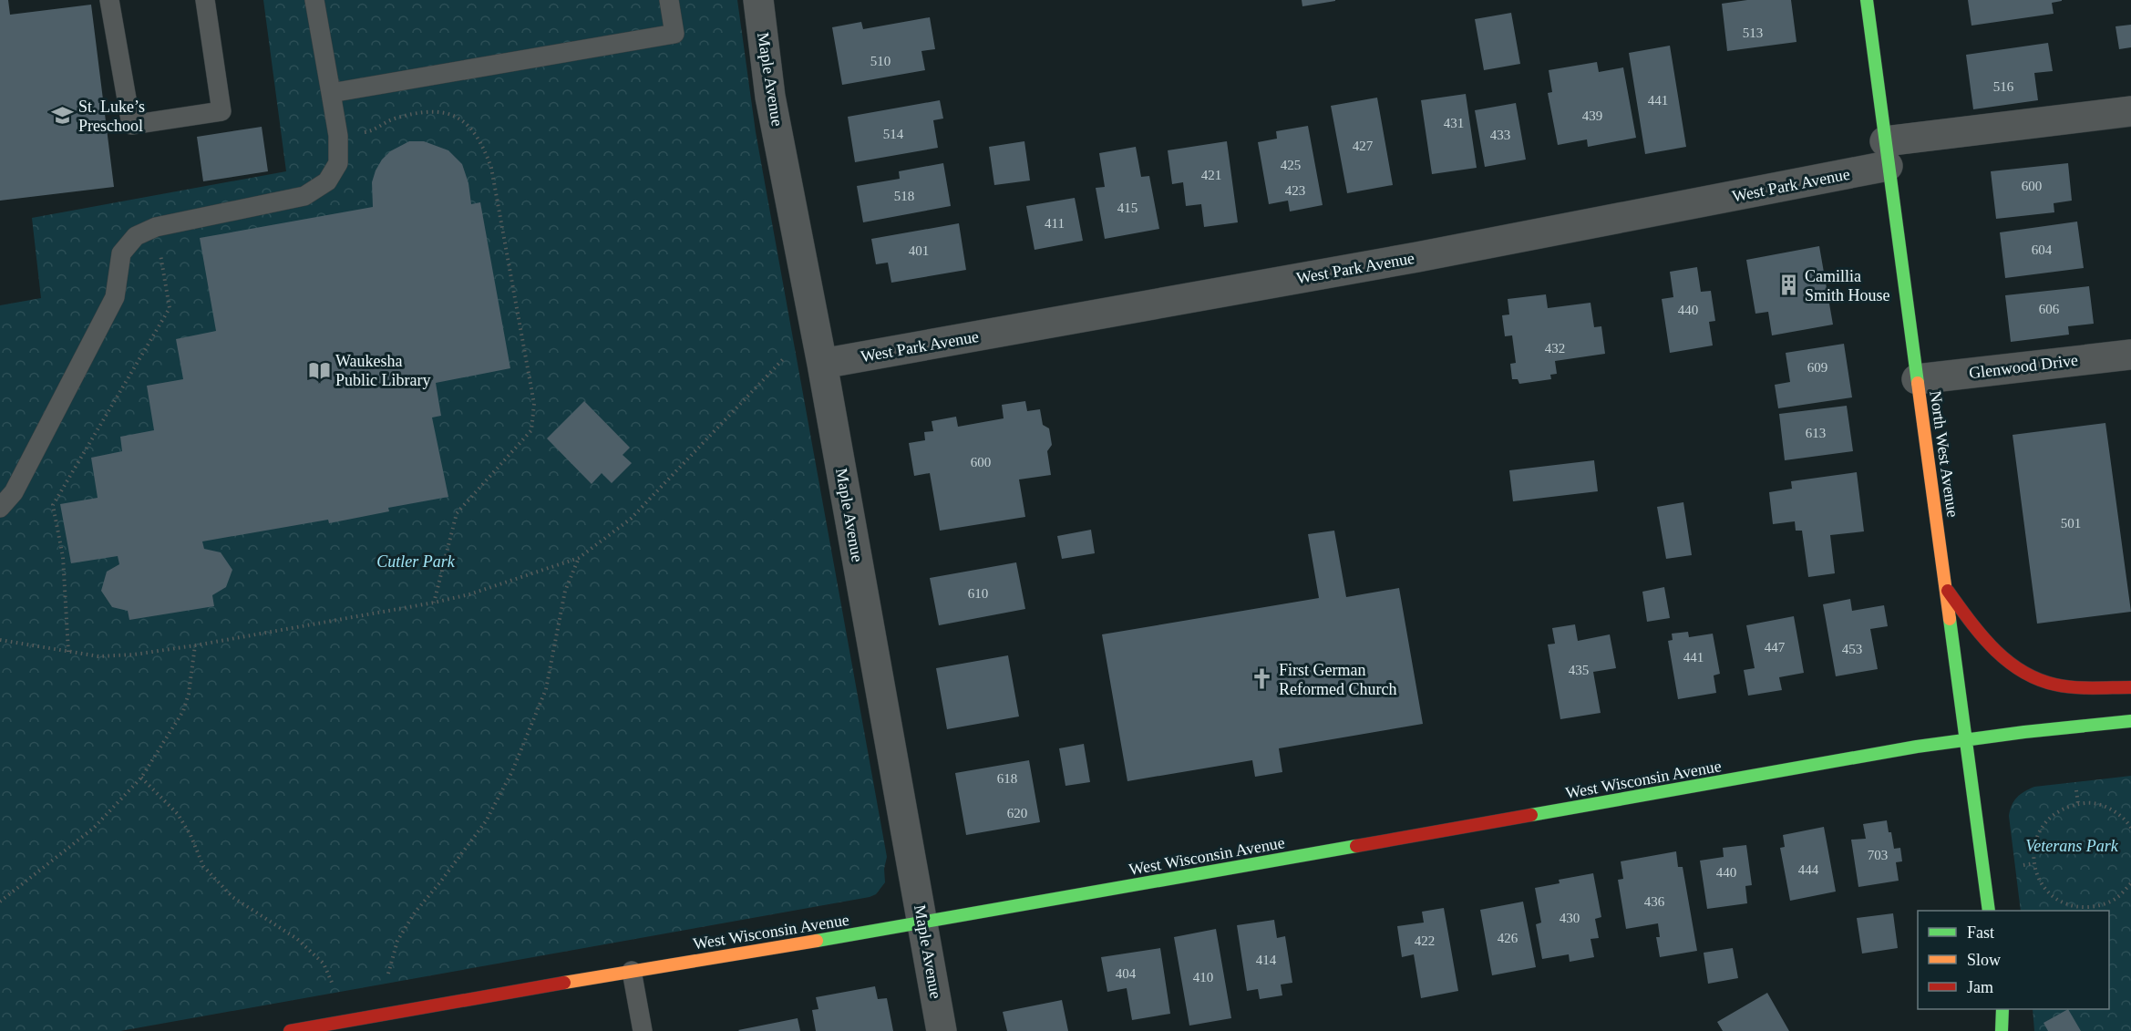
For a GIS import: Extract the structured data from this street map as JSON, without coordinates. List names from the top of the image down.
{
  "streets": {
    "main road": ["North West Avenue", "West Wisconsin Avenue"],
    "street": ["Maple Avenue", "West Park Avenue", "Glenwood Drive"]
  },
  "crossings": [
    ["Maple Avenue", "West Park Avenue"],
    ["Maple Avenue", "West Wisconsin Avenue"],
    ["West Park Avenue", "North West Avenue"],
    ["Glenwood Drive", "North West Avenue"],
    ["North West Avenue", "West Wisconsin Avenue"]
  ],
  "parks": ["Cutler Park", "Veterans Park"],
  "places": {
    "school or university": ["St. Luke’s Preschool"],
    "building": ["Camillia Smith House"],
    "library": ["Waukesha Public Library"],
    "church": ["First German Reformed Church"]
  },
  "house_numbers": [
    "513",
    "510",
    "516",
    "441",
    "439",
    "431",
    "514",
    "433",
    "427",
    "425",
    "421",
    "600",
    "423",
    "518",
    "415",
    "411",
    "604",
    "401",
    "606",
    "440",
    "432",
    "609",
    "613",
    "600",
    "501",
    "610",
    "447",
    "453",
    "441",
    "435",
    "618",
    "620",
    "703",
    "444",
    "440",
    "436",
    "430",
    "426",
    "422",
    "414",
    "404",
    "410"
  ],
  "legend": ["Fast", "Slow", "Jam"]
}
